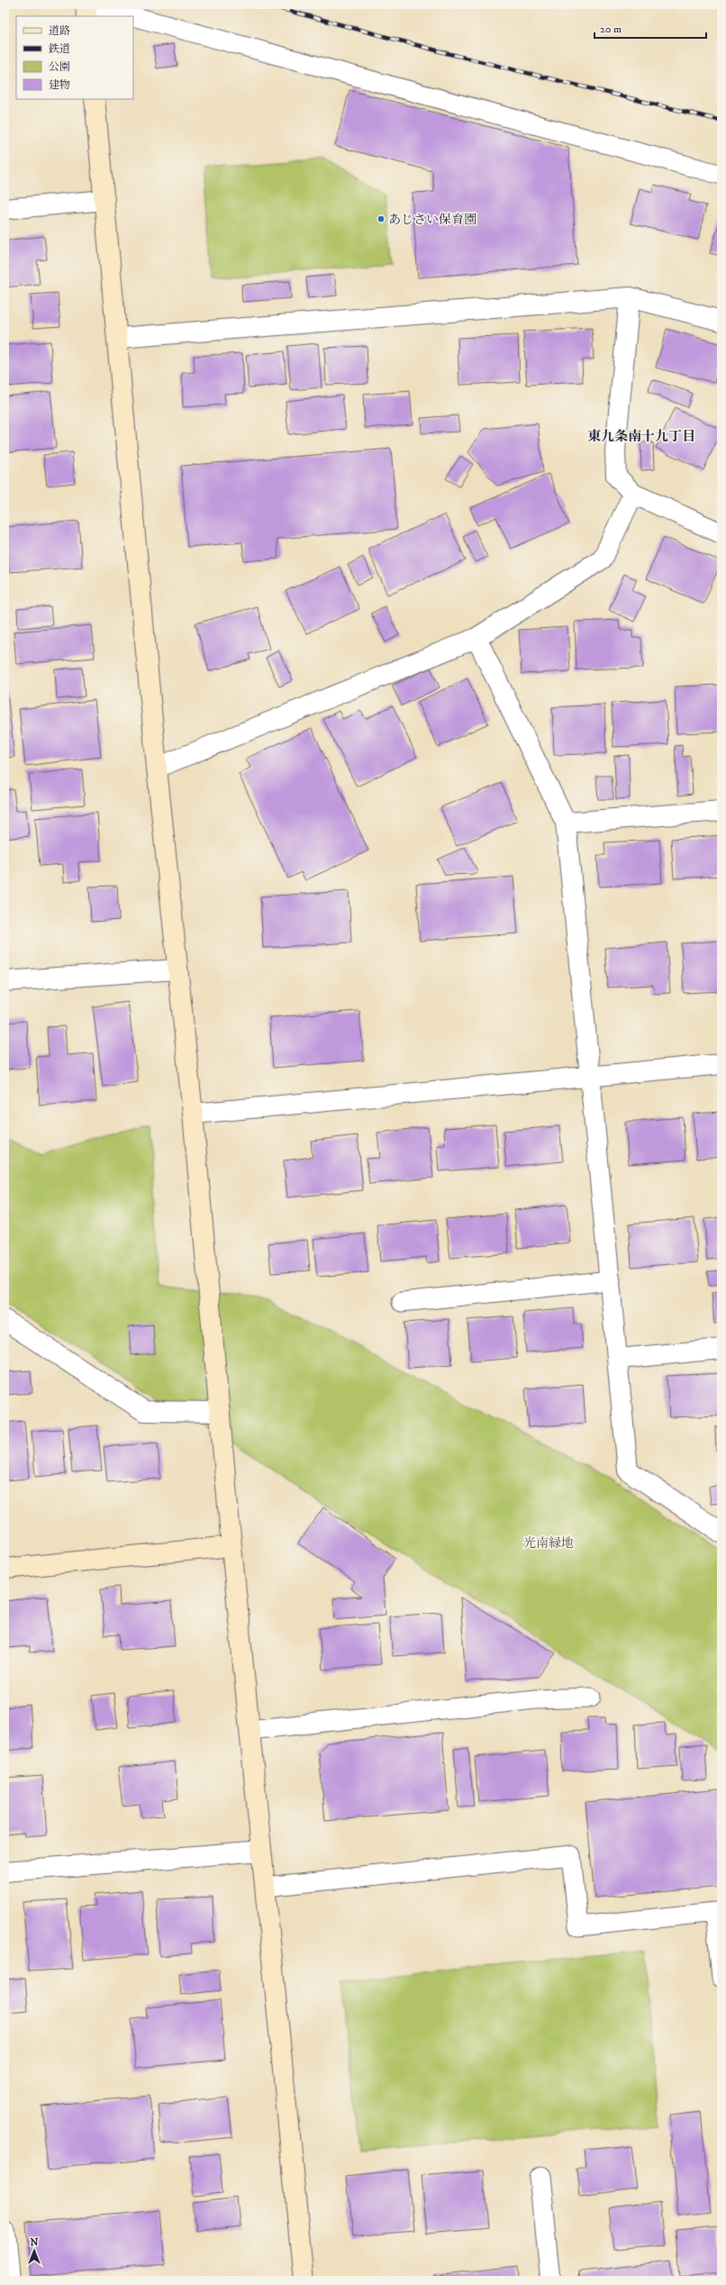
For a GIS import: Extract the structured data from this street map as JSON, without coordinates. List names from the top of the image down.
{
  "districts": ["東九条南十九丁目"],
  "parks": ["光南緑地"],
  "places": ["あじさい保育園"],
  "legend": [
    "道路",
    "鉄道",
    "公園",
    "建物"
  ],
  "scale_bar": "20 m",
  "north": "top"
}
